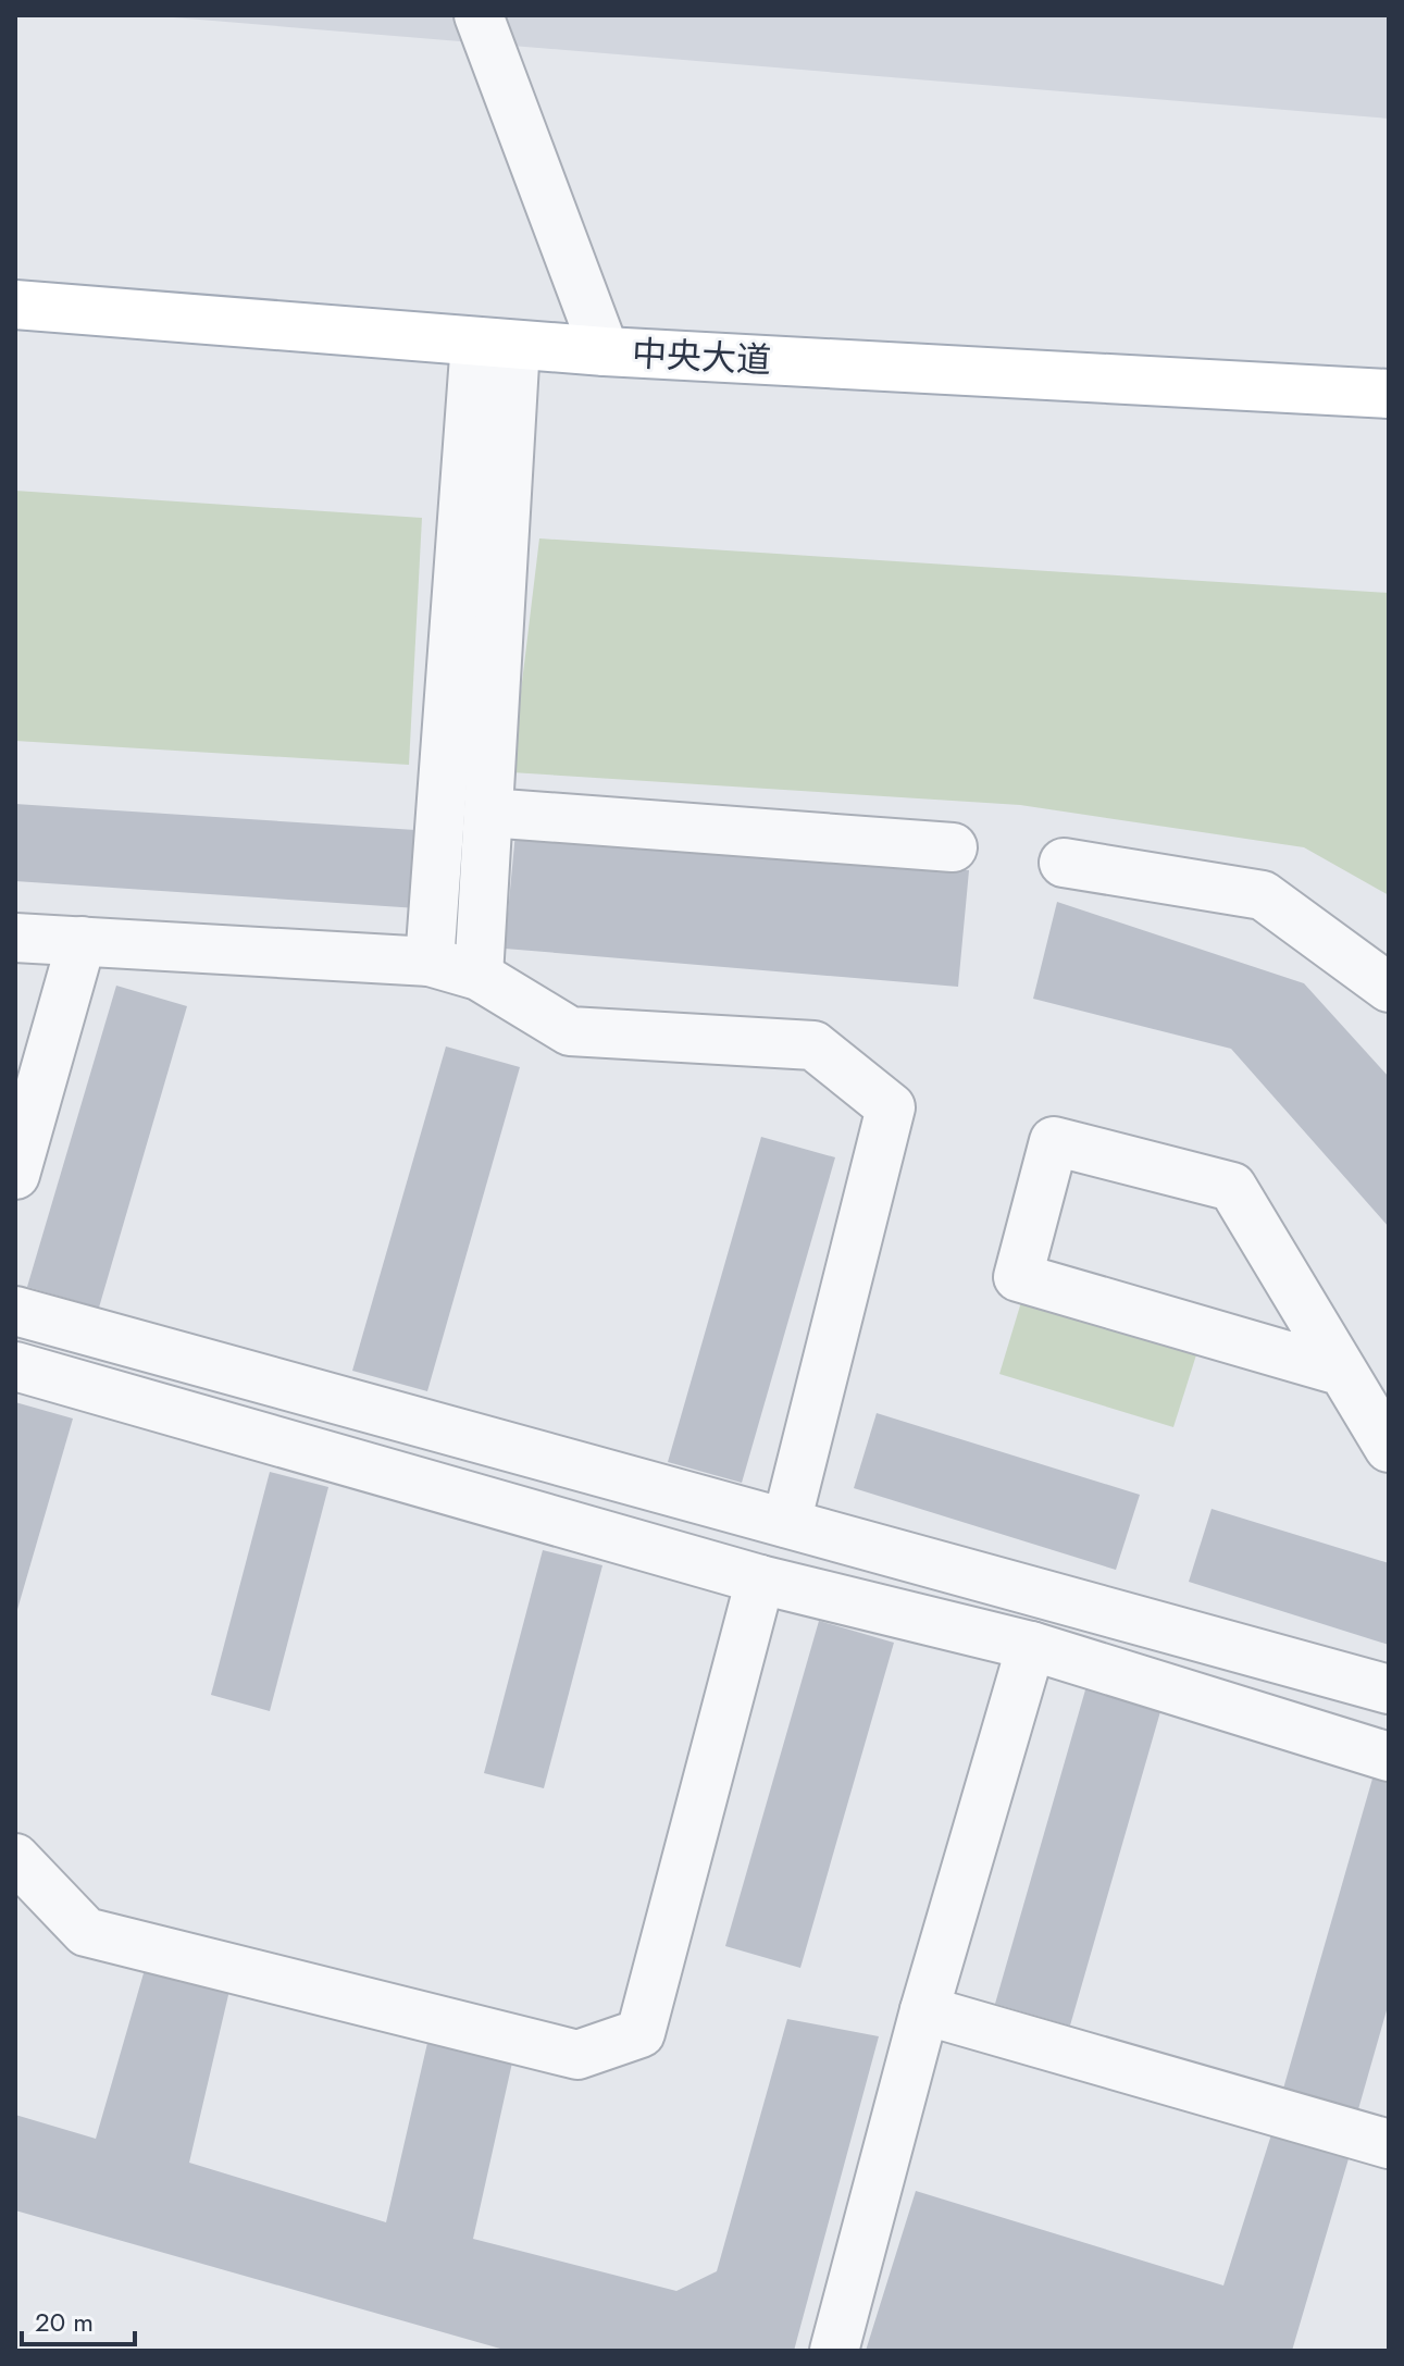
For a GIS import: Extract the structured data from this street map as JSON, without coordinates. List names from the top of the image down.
{
  "streets": {
    "main road": ["中央大道"]
  },
  "scale_bar": "20 m"
}
